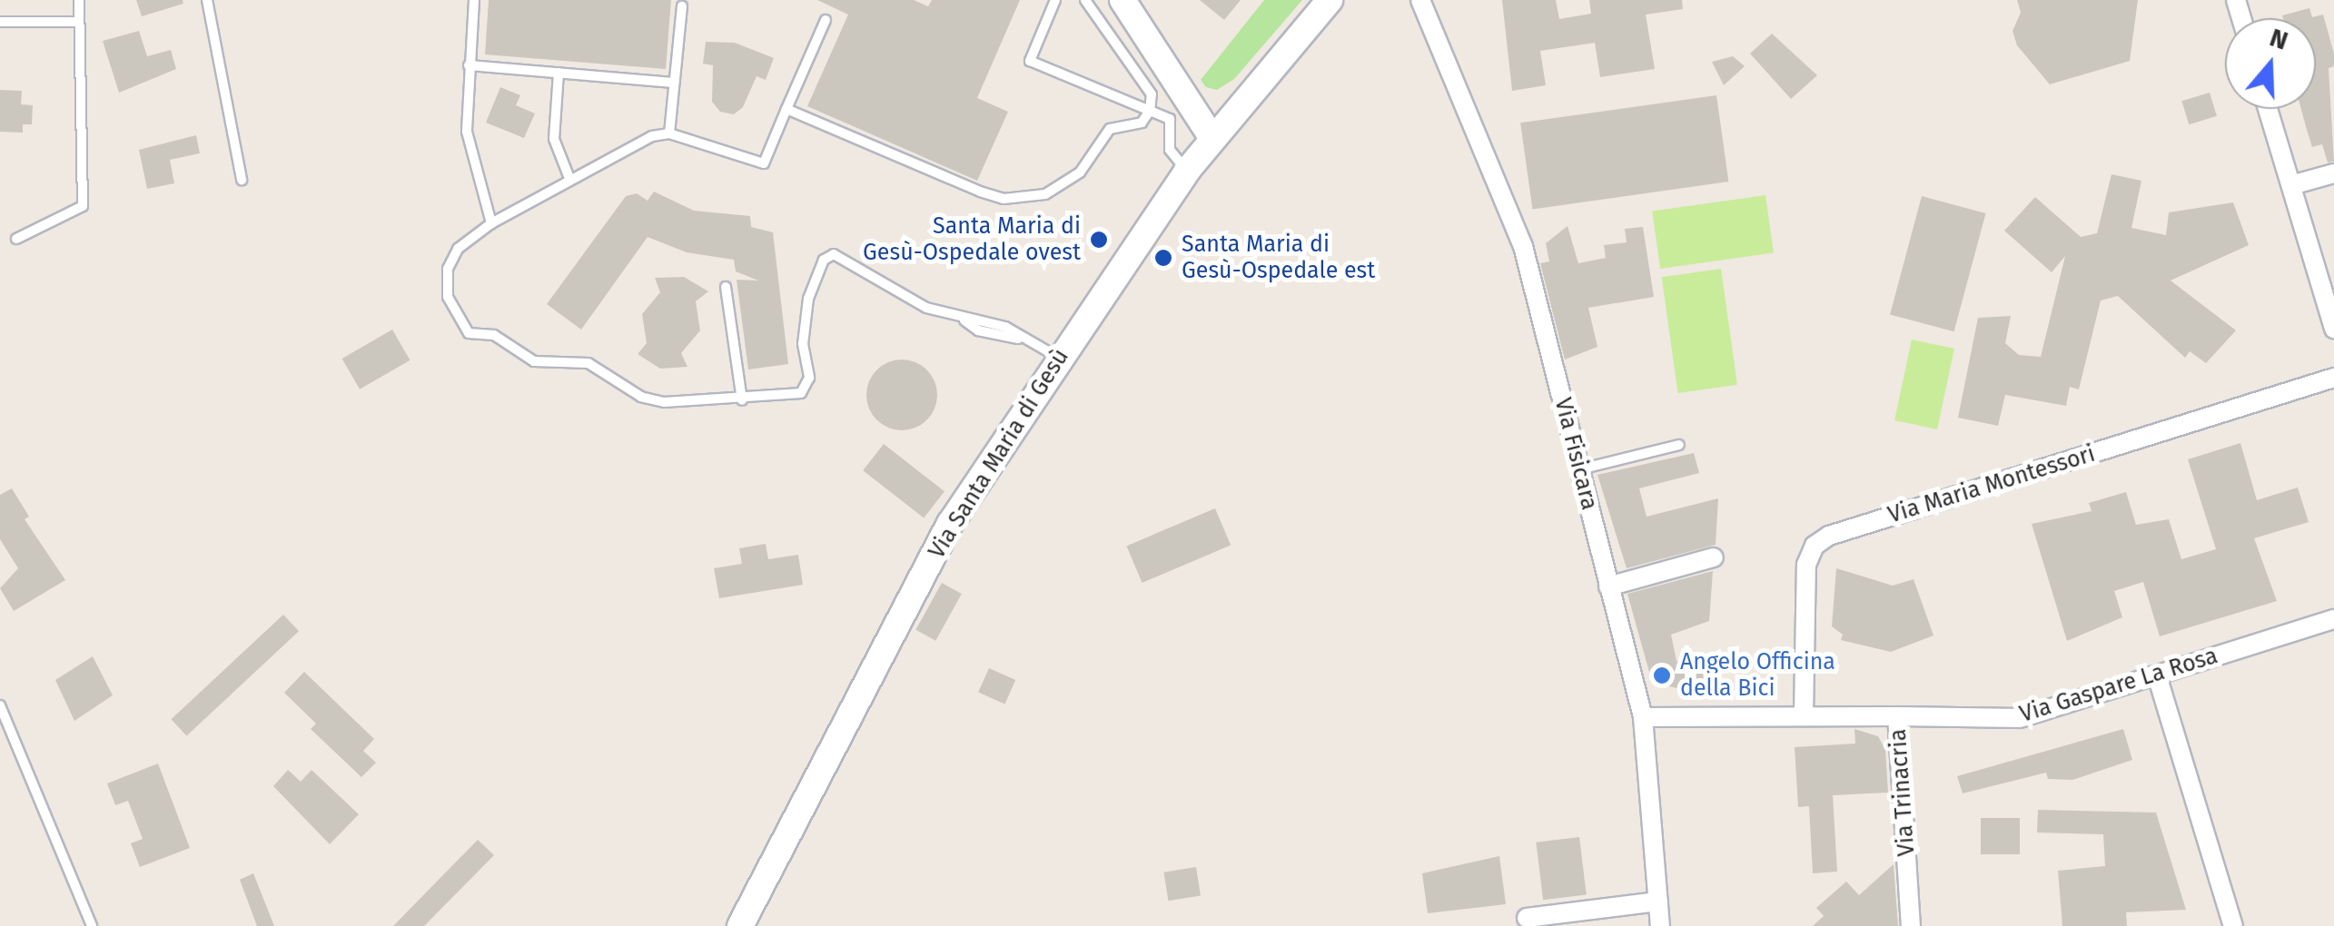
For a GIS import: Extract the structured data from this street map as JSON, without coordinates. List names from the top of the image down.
{
  "streets": {
    "main road": ["Via Santa Maria di Gesù"],
    "street": [
      "Via Fisicara",
      "Via Maria Montessori",
      "Via Gaspare La Rosa",
      "Via Trinacria"
    ]
  },
  "crossings": [
    ["Via Fisicara", "Via Trinacria"],
    ["Via Maria Montessori", "Via Trinacria"],
    ["Via Gaspare La Rosa", "Via Trinacria"]
  ],
  "places": ["Santa Maria di Gesù-Ospedale ovest", "Santa Maria di Gesù-Ospedale est", "Angelo Officina della Bici"],
  "north": "top"
}
